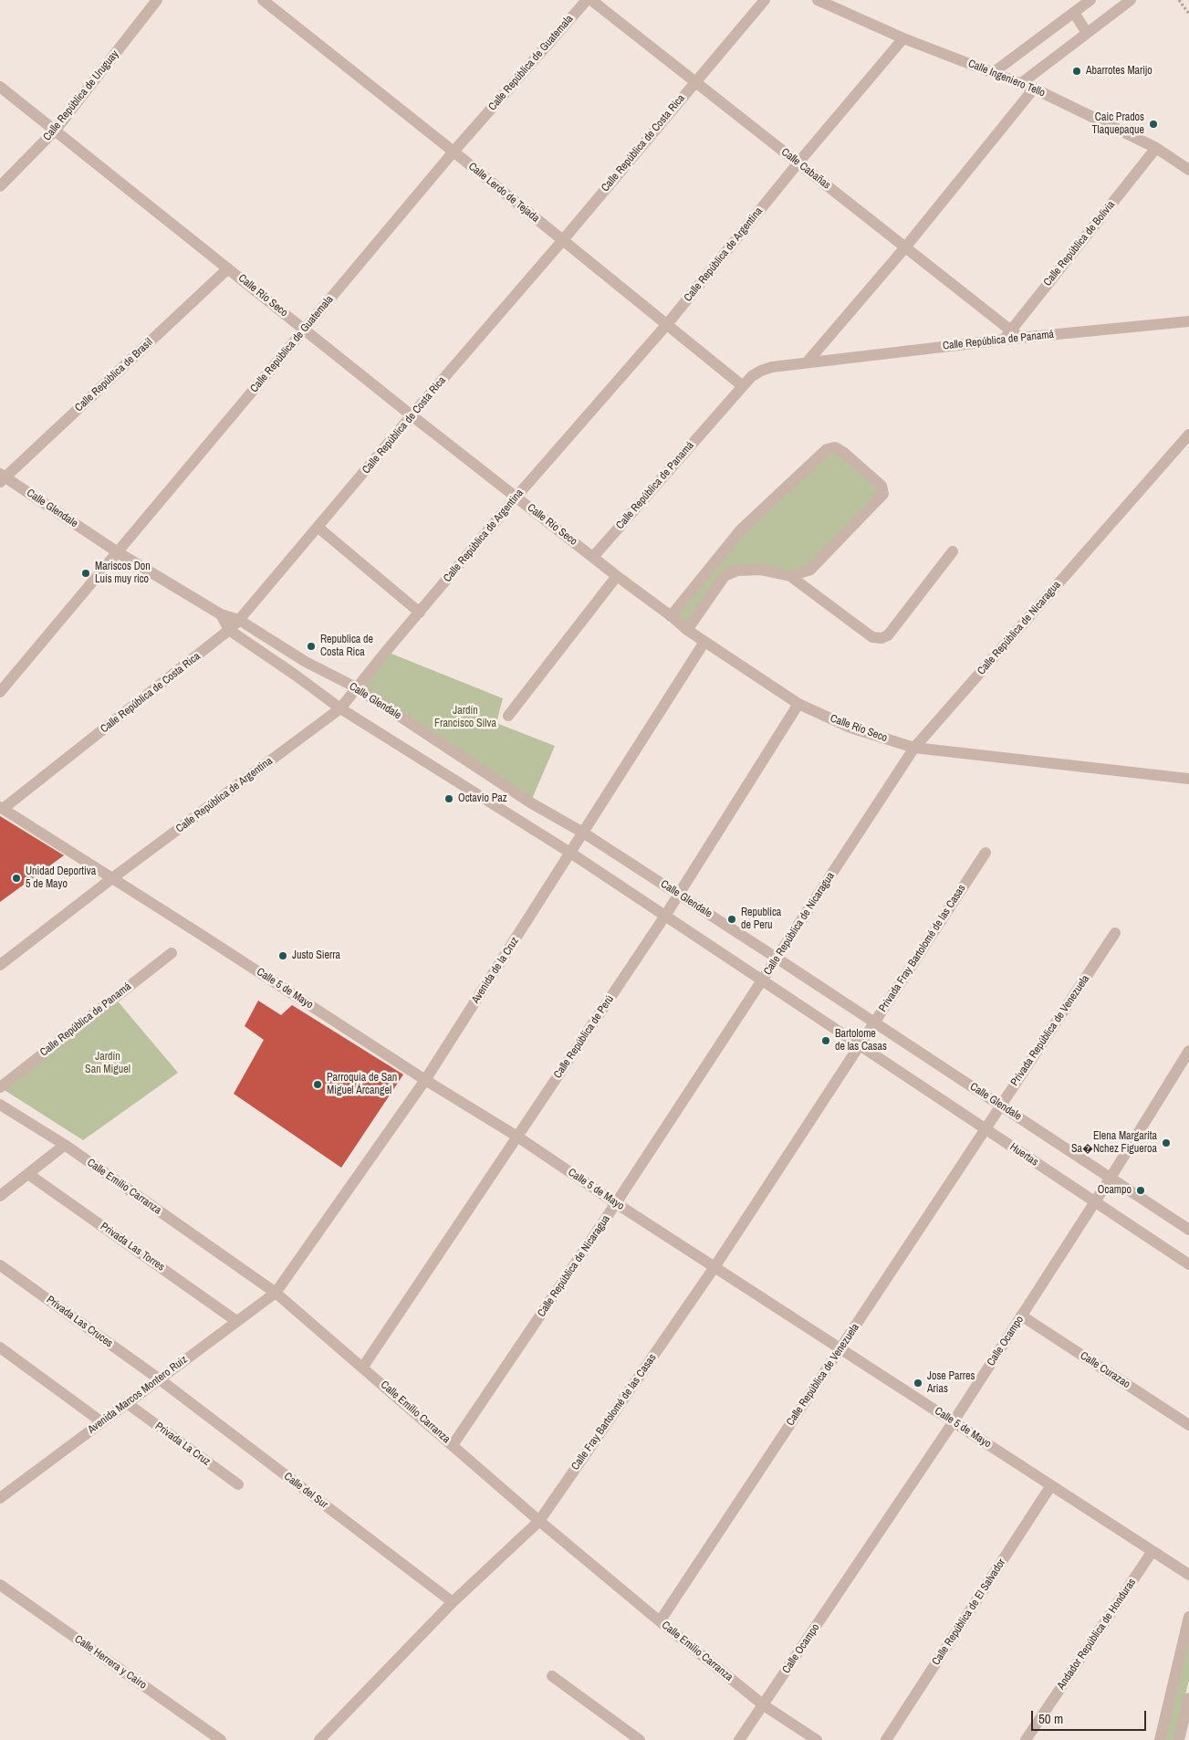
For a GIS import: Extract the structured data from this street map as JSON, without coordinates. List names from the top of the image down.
{
  "streets": {
    "street": [
      "Calle República de Guatemala",
      "Calle Ingeniero Tello",
      "Calle República de Uruguay",
      "Calle República de Costa Rica",
      "Calle Cabañas",
      "Calle Lerdo de Tejada",
      "Calle República de Bolivia",
      "Calle República de Argentina",
      "Calle Río Seco",
      "Calle República de Panamá",
      "Calle República de Brasil",
      "Calle Glendale",
      "Calle República de Nicaragua",
      "Privada Fray Bartolomé de las Casas",
      "Avenida de la Cruz",
      "Calle 5 de Mayo",
      "Privada República de Venezuela",
      "Calle República de Perú",
      "Huertas",
      "Calle Emilio Carranza",
      "Privada Las Torres",
      "Privada Las Cruces",
      "Calle Ocampo",
      "Calle Curazao",
      "Calle República de Venezuela",
      "Avenida Marcos Montero Ruiz",
      "Calle Fray Bartolomé de las Casas",
      "Privada La Cruz",
      "Calle del Sur",
      "Calle República de El Salvador",
      "Andador República de Honduras",
      "Calle Herrera y Cairo"
    ]
  },
  "crossings": [
    ["Calle República de Guatemala", "Calle Lerdo de Tejada"],
    ["Calle República de Guatemala", "Calle Río Seco"],
    ["Calle República de Guatemala", "Calle Glendale"],
    ["Calle Ingeniero Tello", "Calle República de Bolivia"],
    ["Calle Ingeniero Tello", "Calle República de Argentina"],
    ["Calle República de Uruguay", "Calle Río Seco"],
    ["Calle República de Costa Rica", "Calle Cabañas"],
    ["Calle República de Costa Rica", "Calle Lerdo de Tejada"],
    ["Calle República de Costa Rica", "Calle Río Seco"],
    ["Calle República de Costa Rica", "Calle Glendale"],
    ["Calle República de Costa Rica", "Calle 5 de Mayo"],
    ["Calle Cabañas", "Calle República de Bolivia"],
    ["Calle Cabañas", "Calle República de Argentina"],
    ["Calle Cabañas", "Calle República de Panamá"],
    ["Calle Lerdo de Tejada", "Calle República de Argentina"],
    ["Calle Lerdo de Tejada", "Calle República de Panamá"],
    ["Calle República de Bolivia", "Calle República de Panamá"],
    ["Calle República de Argentina", "Calle Río Seco"],
    ["Calle República de Argentina", "Calle Glendale"],
    ["Calle República de Argentina", "Calle 5 de Mayo"],
    ["Calle Río Seco", "Calle República de Panamá"],
    ["Calle Río Seco", "Calle República de Brasil"],
    ["Calle Río Seco", "Calle República de Nicaragua"],
    ["Calle Río Seco", "Avenida de la Cruz"],
    ["Calle Río Seco", "Calle República de Perú"],
    ["Calle República de Brasil", "Calle Glendale"],
    ["Calle Glendale", "Calle República de Nicaragua"],
    ["Calle Glendale", "Privada Fray Bartolomé de las Casas"],
    ["Calle Glendale", "Avenida de la Cruz"],
    ["Calle Glendale", "Privada República de Venezuela"],
    ["Calle Glendale", "Calle República de Perú"],
    ["Calle Glendale", "Calle Ocampo"],
    ["Calle República de Nicaragua", "Calle 5 de Mayo"],
    ["Calle República de Nicaragua", "Calle Emilio Carranza"],
    ["Privada Fray Bartolomé de las Casas", "Huertas"],
    ["Privada Fray Bartolomé de las Casas", "Calle Fray Bartolomé de las Casas"],
    ["Avenida de la Cruz", "Calle 5 de Mayo"],
    ["Avenida de la Cruz", "Calle Emilio Carranza"],
    ["Avenida de la Cruz", "Avenida Marcos Montero Ruiz"],
    ["Calle 5 de Mayo", "Calle República de Perú"],
    ["Calle 5 de Mayo", "Calle Ocampo"],
    ["Calle 5 de Mayo", "Calle República de Venezuela"],
    ["Calle 5 de Mayo", "Calle Fray Bartolomé de las Casas"],
    ["Calle 5 de Mayo", "Calle República de El Salvador"],
    ["Calle 5 de Mayo", "Andador República de Honduras"],
    ["Privada República de Venezuela", "Huertas"],
    ["Privada República de Venezuela", "Calle República de Venezuela"],
    ["Calle República de Perú", "Calle Emilio Carranza"],
    ["Huertas", "Calle Ocampo"],
    ["Huertas", "Calle República de Venezuela"],
    ["Huertas", "Calle Fray Bartolomé de las Casas"],
    ["Calle Emilio Carranza", "Calle Ocampo"],
    ["Calle Emilio Carranza", "Calle República de Venezuela"],
    ["Calle Emilio Carranza", "Avenida Marcos Montero Ruiz"],
    ["Calle Emilio Carranza", "Calle Fray Bartolomé de las Casas"],
    ["Privada Las Torres", "Avenida Marcos Montero Ruiz"],
    ["Privada Las Cruces", "Avenida Marcos Montero Ruiz"],
    ["Privada Las Cruces", "Calle del Sur"],
    ["Calle Ocampo", "Calle Curazao"],
    ["Avenida Marcos Montero Ruiz", "Privada La Cruz"],
    ["Avenida Marcos Montero Ruiz", "Calle del Sur"],
    ["Calle Fray Bartolomé de las Casas", "Calle del Sur"]
  ],
  "parks": ["Jardín Francisco Silva", "Jardín San Miguel"],
  "places": [
    "Abarrotes Marijo",
    "Caic Prados Tlaquepaque",
    "Mariscos Don Luís muy rico",
    "Republica de Costa Rica",
    "Octavio Paz",
    "Unidad Deportiva 5 de Mayo",
    "Republica de Peru",
    "Justo Sierra",
    "Bartolome de las Casas",
    "Parroquia de San Miguel Árcangel",
    "Elena Margarita Sa�Nchez Figueroa",
    "Ocampo",
    "Jose Parres Arias"
  ],
  "scale_bar": "50 m"
}
